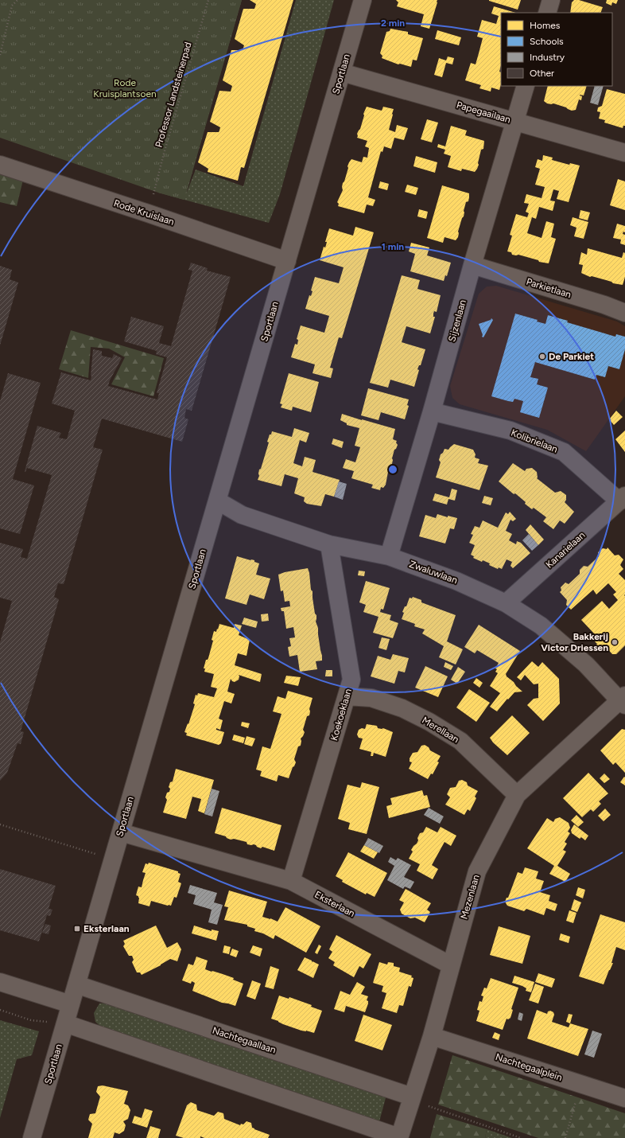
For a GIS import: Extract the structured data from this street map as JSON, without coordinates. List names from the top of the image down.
{
  "streets": {
    "street": [
      "Sportlaan",
      "Papegaailaan",
      "Rode Kruislaan",
      "Parkietlaan",
      "Sijzenlaan",
      "Kolibrielaan",
      "Kanarielaan",
      "Zwaluwlaan",
      "Koekoeklaan",
      "Merellaan",
      "Mezenlaan",
      "Eksterlaan",
      "Nachtegaallaan",
      "Nachtegaalplein"
    ],
    "path": ["Professor Landsteinerpad"]
  },
  "crossings": [
    ["Sportlaan", "Papegaailaan"],
    ["Sportlaan", "Rode Kruislaan"],
    ["Sportlaan", "Zwaluwlaan"],
    ["Sportlaan", "Eksterlaan"],
    ["Sportlaan", "Nachtegaallaan"],
    ["Papegaailaan", "Sijzenlaan"],
    ["Parkietlaan", "Sijzenlaan"],
    ["Sijzenlaan", "Kolibrielaan"],
    ["Sijzenlaan", "Zwaluwlaan"],
    ["Kolibrielaan", "Kanarielaan"],
    ["Kanarielaan", "Zwaluwlaan"],
    ["Zwaluwlaan", "Koekoeklaan"],
    ["Zwaluwlaan", "Mezenlaan"],
    ["Koekoeklaan", "Merellaan"],
    ["Koekoeklaan", "Eksterlaan"],
    ["Merellaan", "Mezenlaan"],
    ["Mezenlaan", "Eksterlaan"],
    ["Mezenlaan", "Nachtegaallaan"],
    ["Mezenlaan", "Nachtegaalplein"]
  ],
  "parks": ["Rode Kruisplantsoen"],
  "places": {
    "other": ["De Parkiet", "Bakkerij Victor Driessen"],
    "transit": ["Eksterlaan"]
  },
  "legend": [
    "Homes",
    "Schools",
    "Industry",
    "Other"
  ],
  "rings": ["2 min", "1 min"]
}
